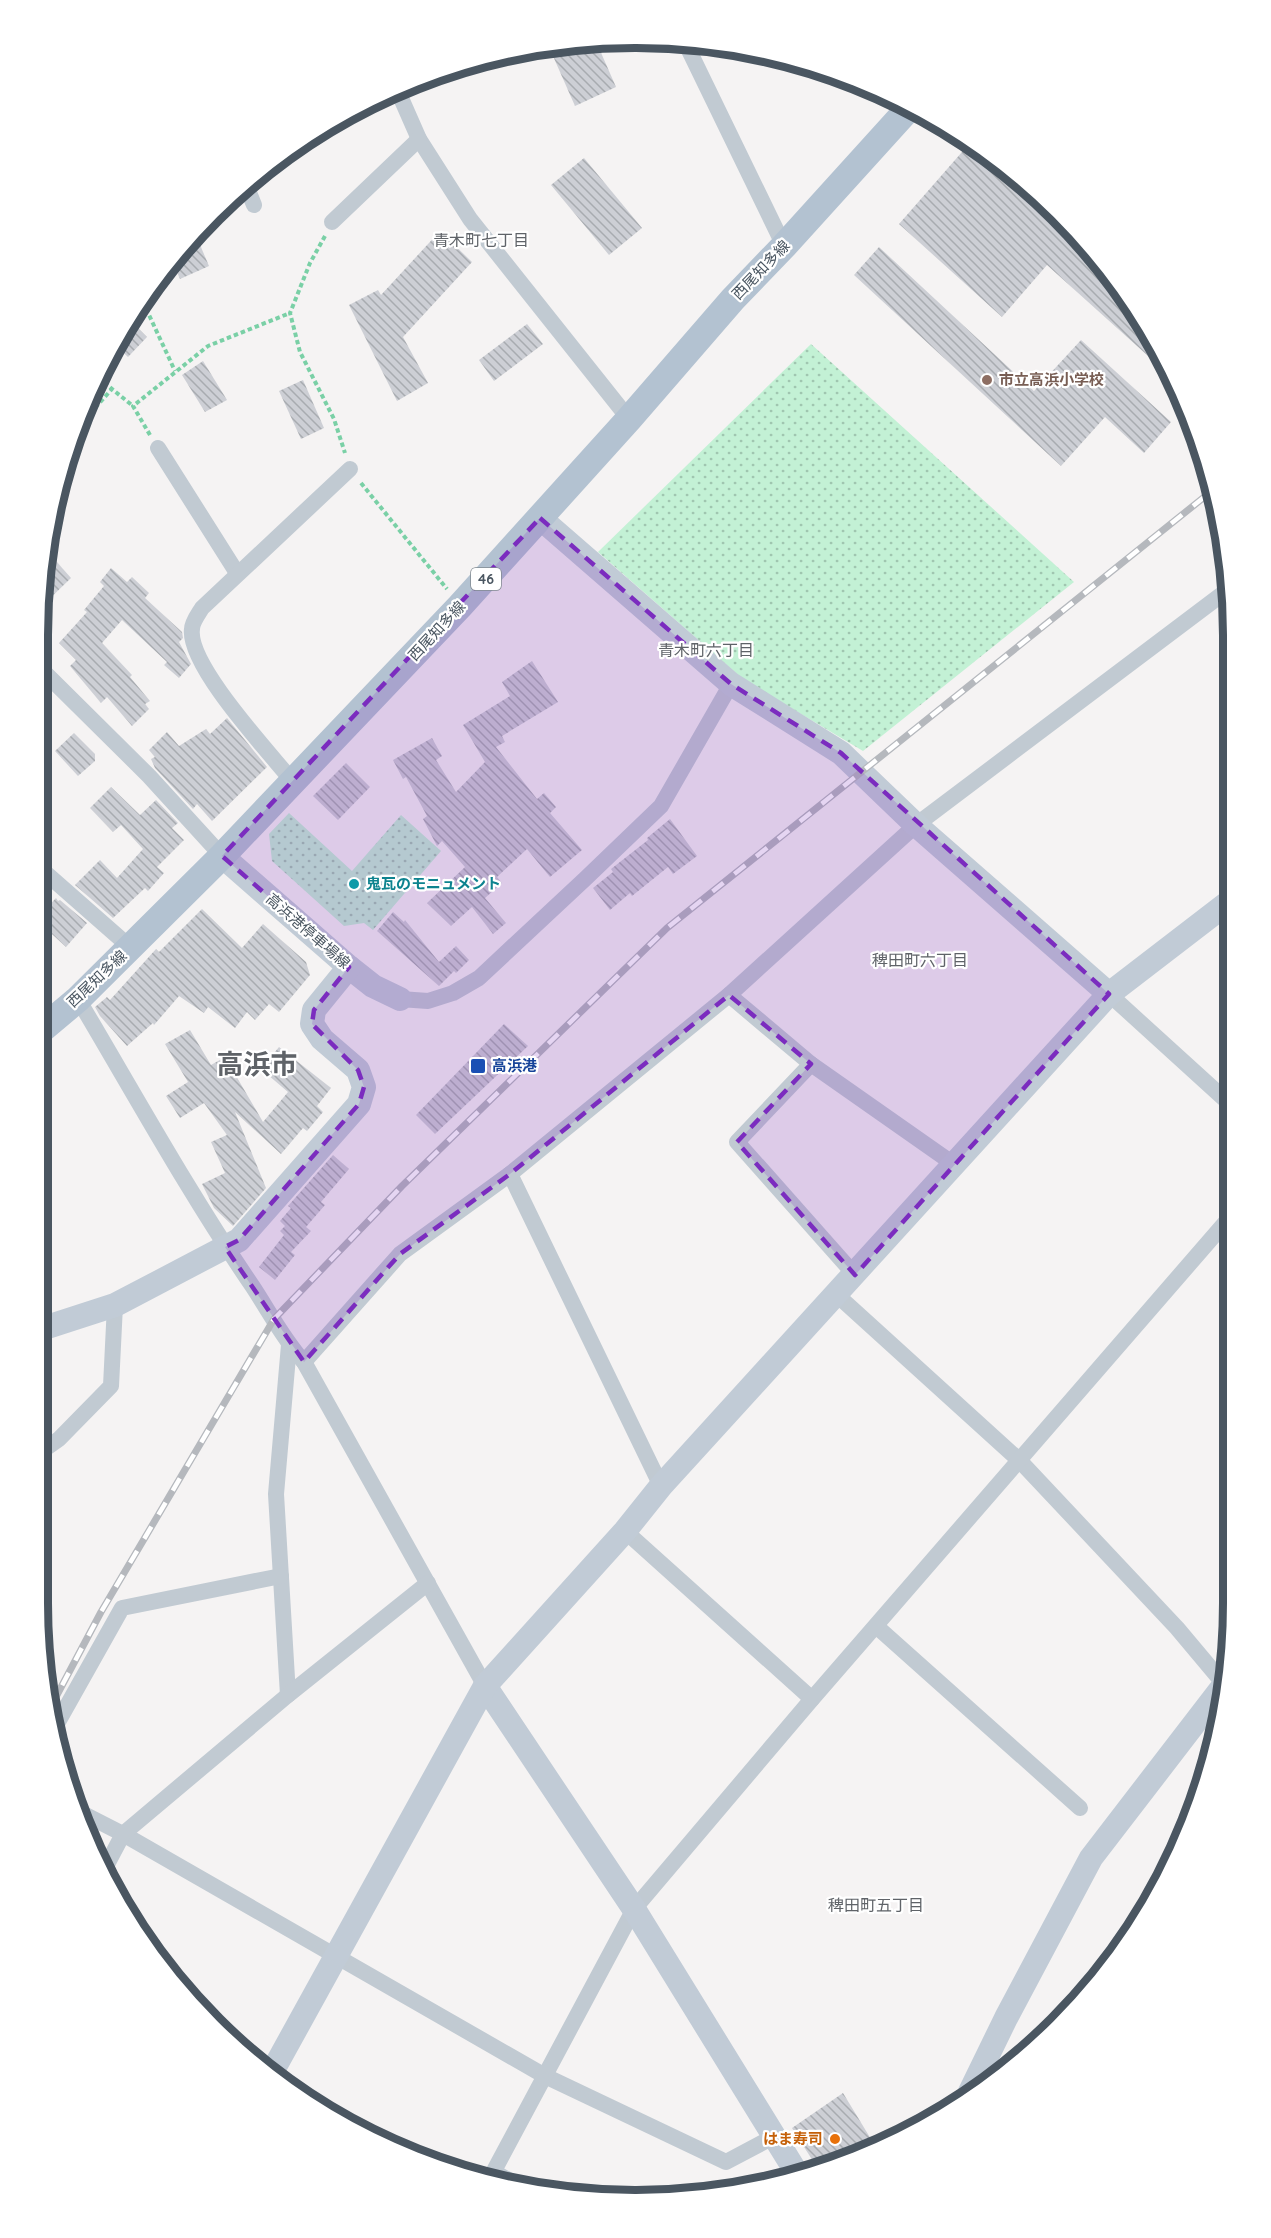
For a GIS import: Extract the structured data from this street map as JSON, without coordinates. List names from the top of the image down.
{
  "streets": {
    "main road": ["西尾知多線", "46"],
    "street": ["高浜港停車場線"]
  },
  "crossings": [
    ["西尾知多線", "高浜港停車場線"]
  ],
  "districts": [
    "青木町七丁目",
    "青木町六丁目",
    "稗田町六丁目",
    "高浜市",
    "稗田町五丁目"
  ],
  "places": {
    "other": ["市立高浜小学校", "鬼瓦のモニュメント", "はま寿司"],
    "transit": ["高浜港"]
  }
}
